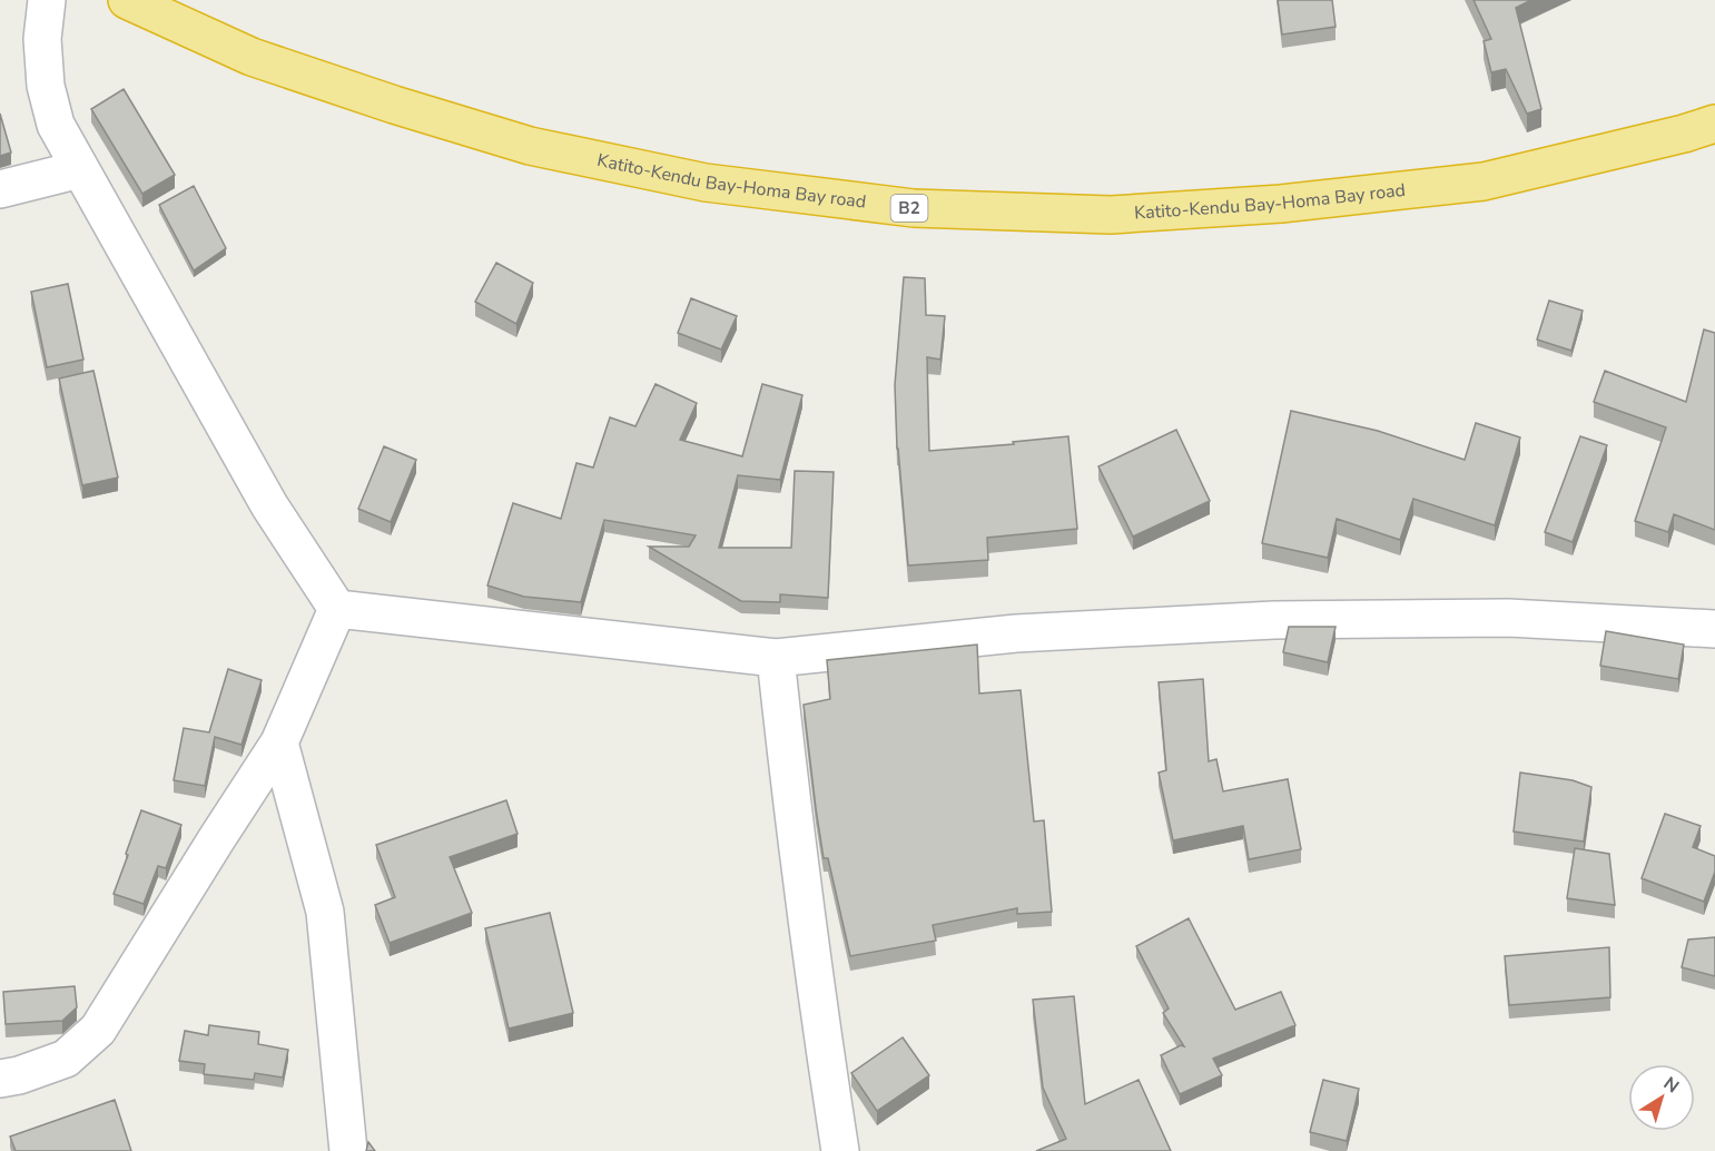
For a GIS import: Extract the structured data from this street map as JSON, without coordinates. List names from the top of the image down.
{
  "streets": {
    "highway": ["Katito-Kendu Bay-Homa Bay road", "B2"]
  },
  "north": "top right"
}
